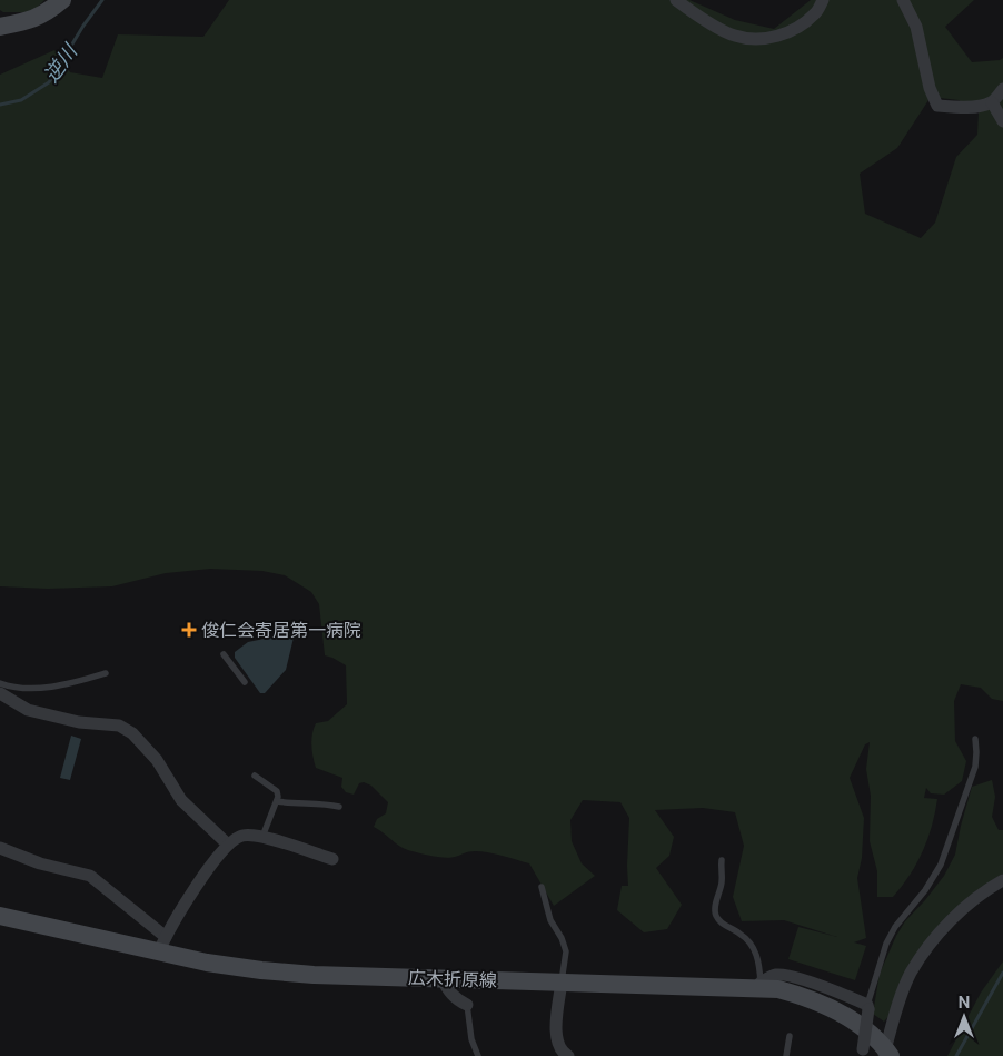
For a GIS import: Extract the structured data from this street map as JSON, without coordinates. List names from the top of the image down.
{
  "streets": {
    "main road": ["広木折原線"]
  },
  "water": ["逆川"],
  "places": {
    "health": ["俊仁会寄居第一病院"]
  },
  "north": "top"
}
